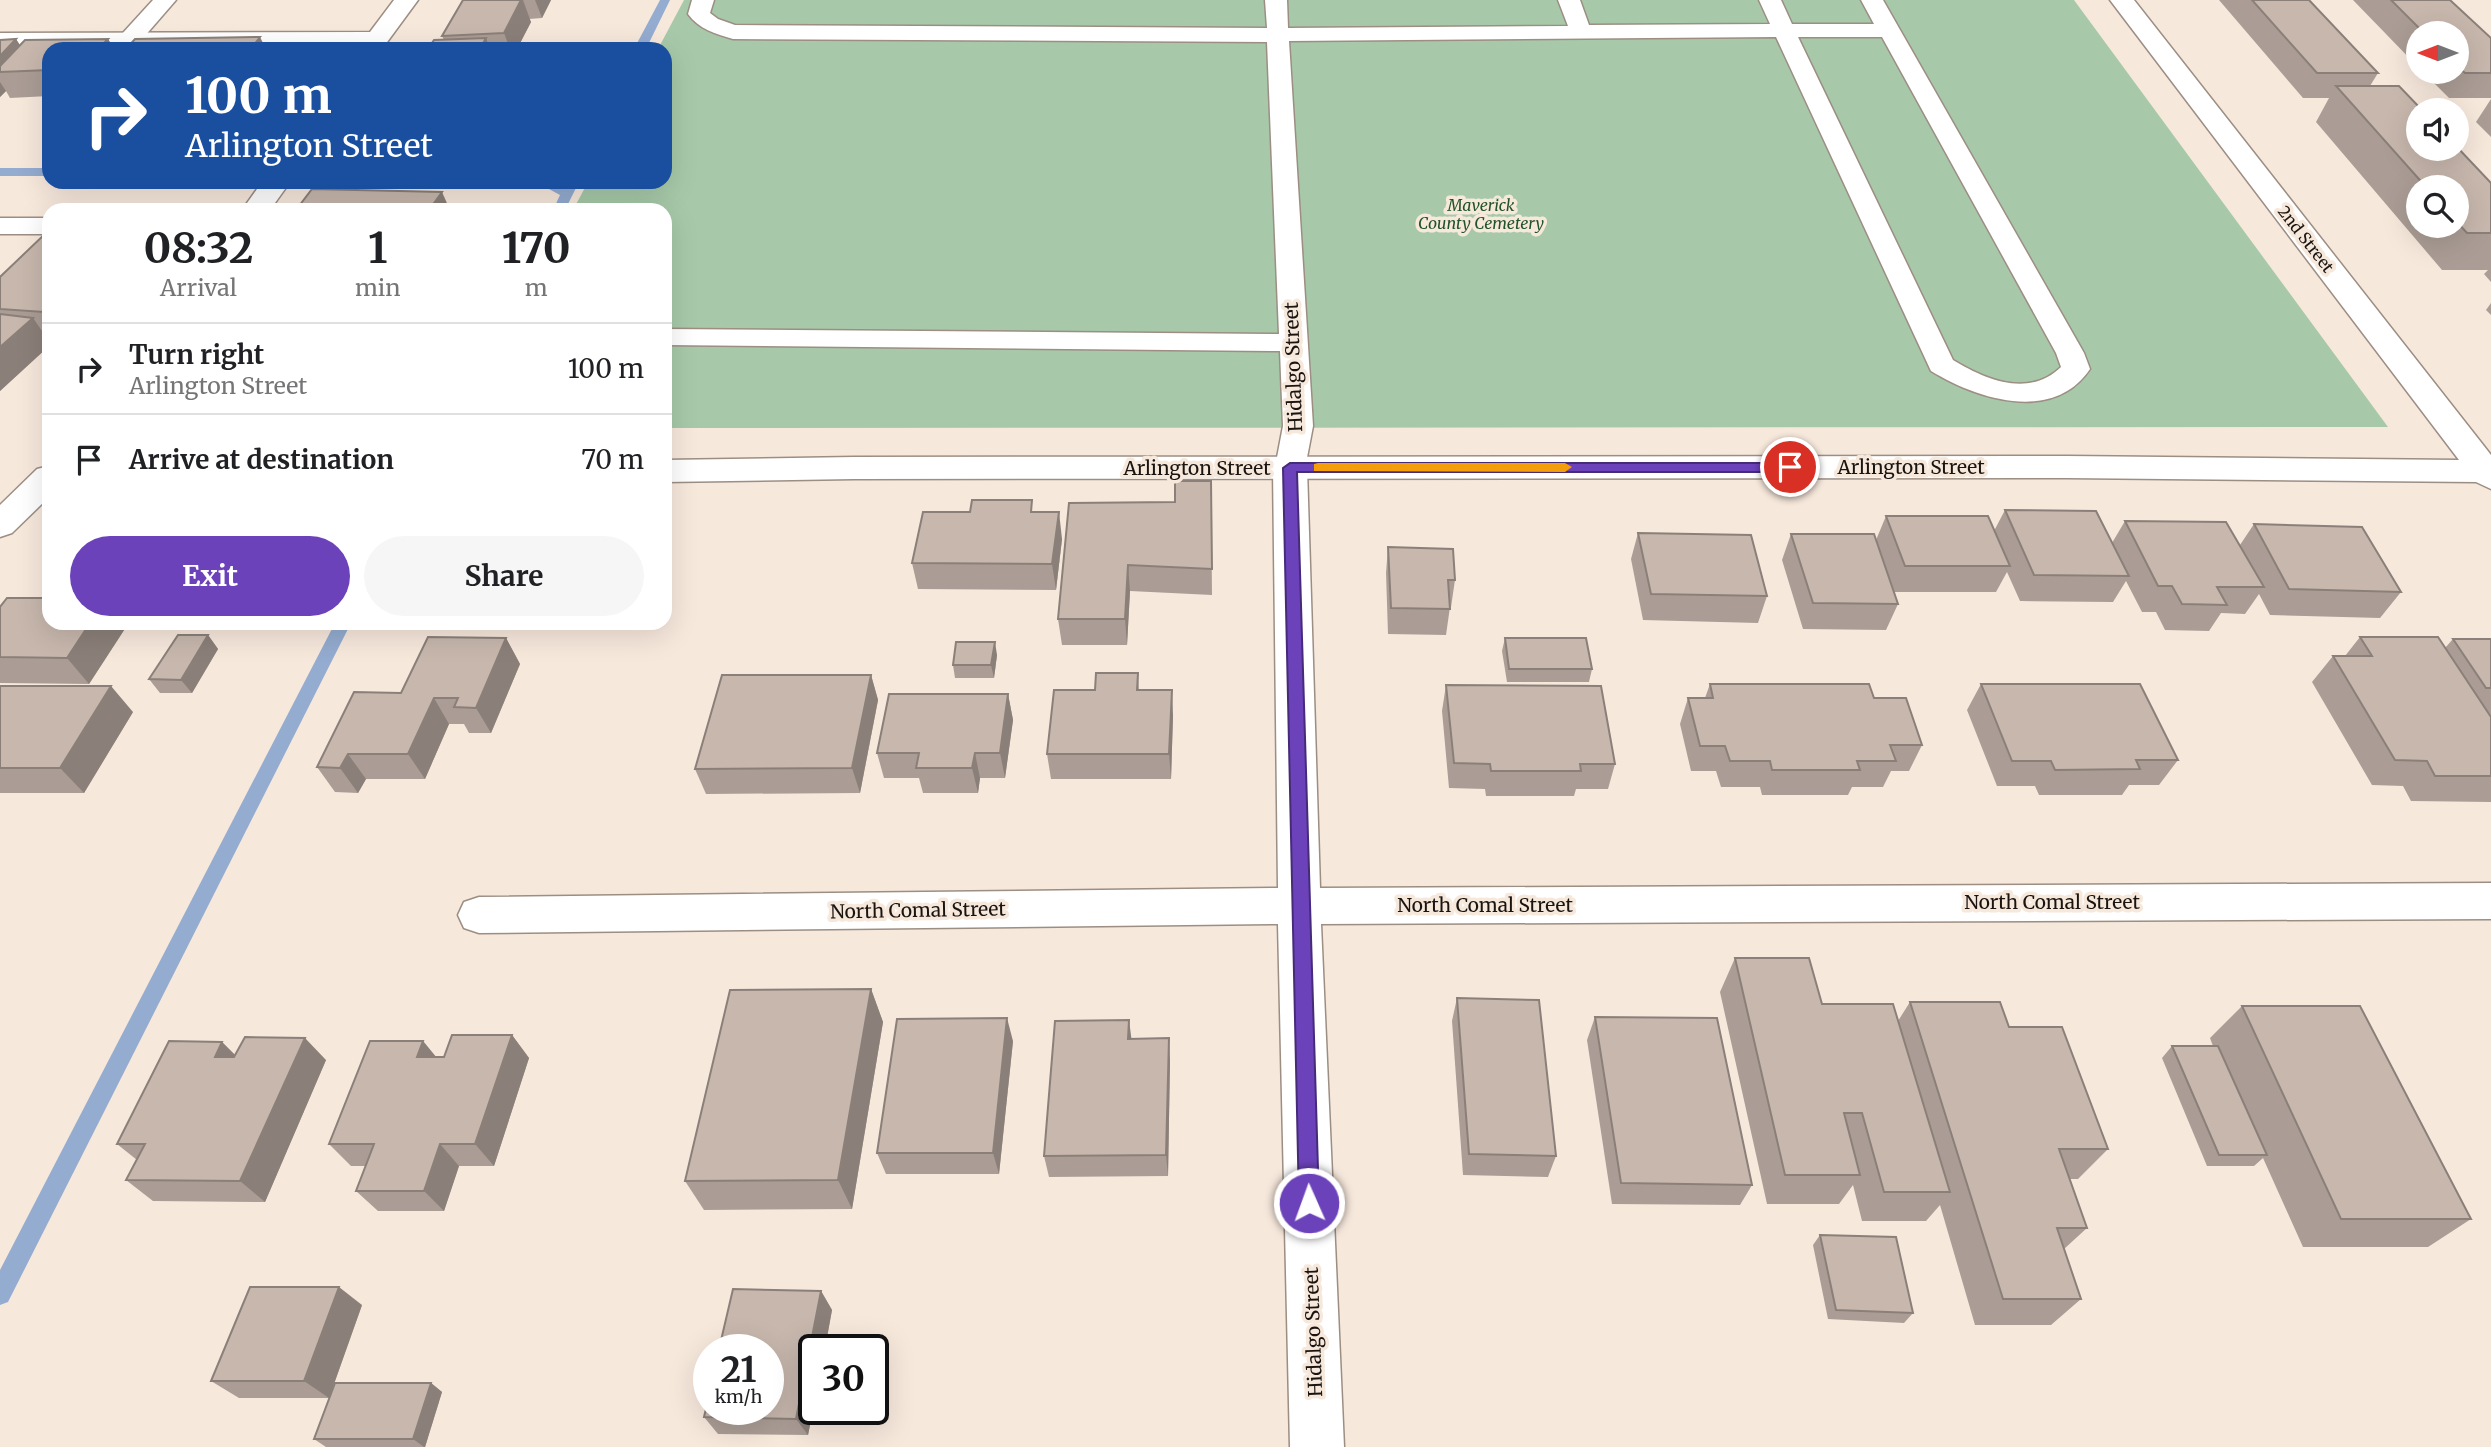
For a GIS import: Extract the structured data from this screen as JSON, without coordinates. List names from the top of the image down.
{
  "streets": {
    "street": [
      "2nd Street",
      "Hidalgo Street",
      "Arlington Street",
      "North Comal Street"
    ]
  },
  "crossings": [
    ["2nd Street", "Arlington Street"],
    ["Hidalgo Street", "Arlington Street"],
    ["Hidalgo Street", "North Comal Street"]
  ],
  "parks": ["Maverick County Cemetery"],
  "north": "left",
  "page": {
    "turn": ["100 m", "Arlington Street"],
    "eta": [
      "08:32",
      "Arrival",
      "1",
      "min",
      "170",
      "m"
    ],
    "list": [
      {
        "name": "Turn right",
        "note": "Arlington Street",
        "value": "100 m"
      },
      {
        "name": "Arrive at destination",
        "value": "70 m"
      }
    ],
    "buttons": ["Exit", "Share"],
    "speed": "21 km/h",
    "limit": "30"
  }
}
